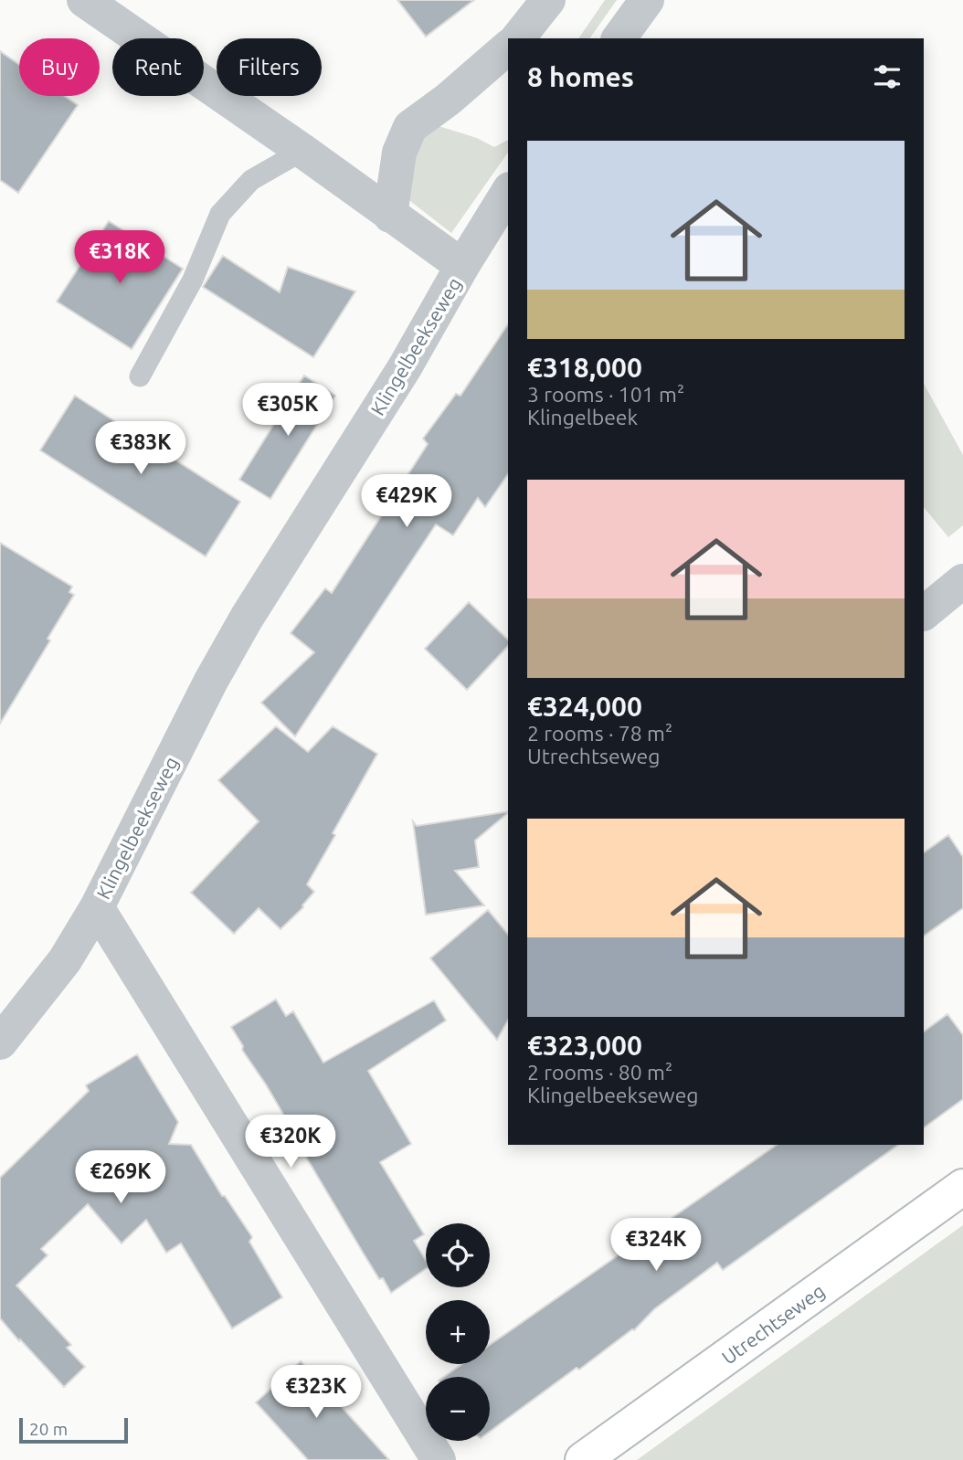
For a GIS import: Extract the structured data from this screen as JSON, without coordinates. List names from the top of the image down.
{
  "streets": {
    "main road": ["Utrechtseweg"],
    "street": ["Klingelbeekseweg"]
  },
  "scale_bar": "20 m",
  "page": {
    "chip": ["Buy", "Rent", "Filters"],
    "heading": "8 homes",
    "list": [
      {
        "name": "€318,000",
        "note": "3 rooms · 101 m² · Klingelbeek"
      },
      {
        "name": "€324,000",
        "note": "2 rooms · 78 m² · Utrechtseweg"
      },
      {
        "name": "€323,000",
        "note": "2 rooms · 80 m² · Klingelbeekseweg"
      }
    ],
    "price": [
      "€318K",
      "€305K",
      "€383K",
      "€429K",
      "€320K",
      "€269K",
      "€324K",
      "€323K"
    ],
    "map_buttons": ["+", "−"],
    "scale": "20 m"
  }
}
